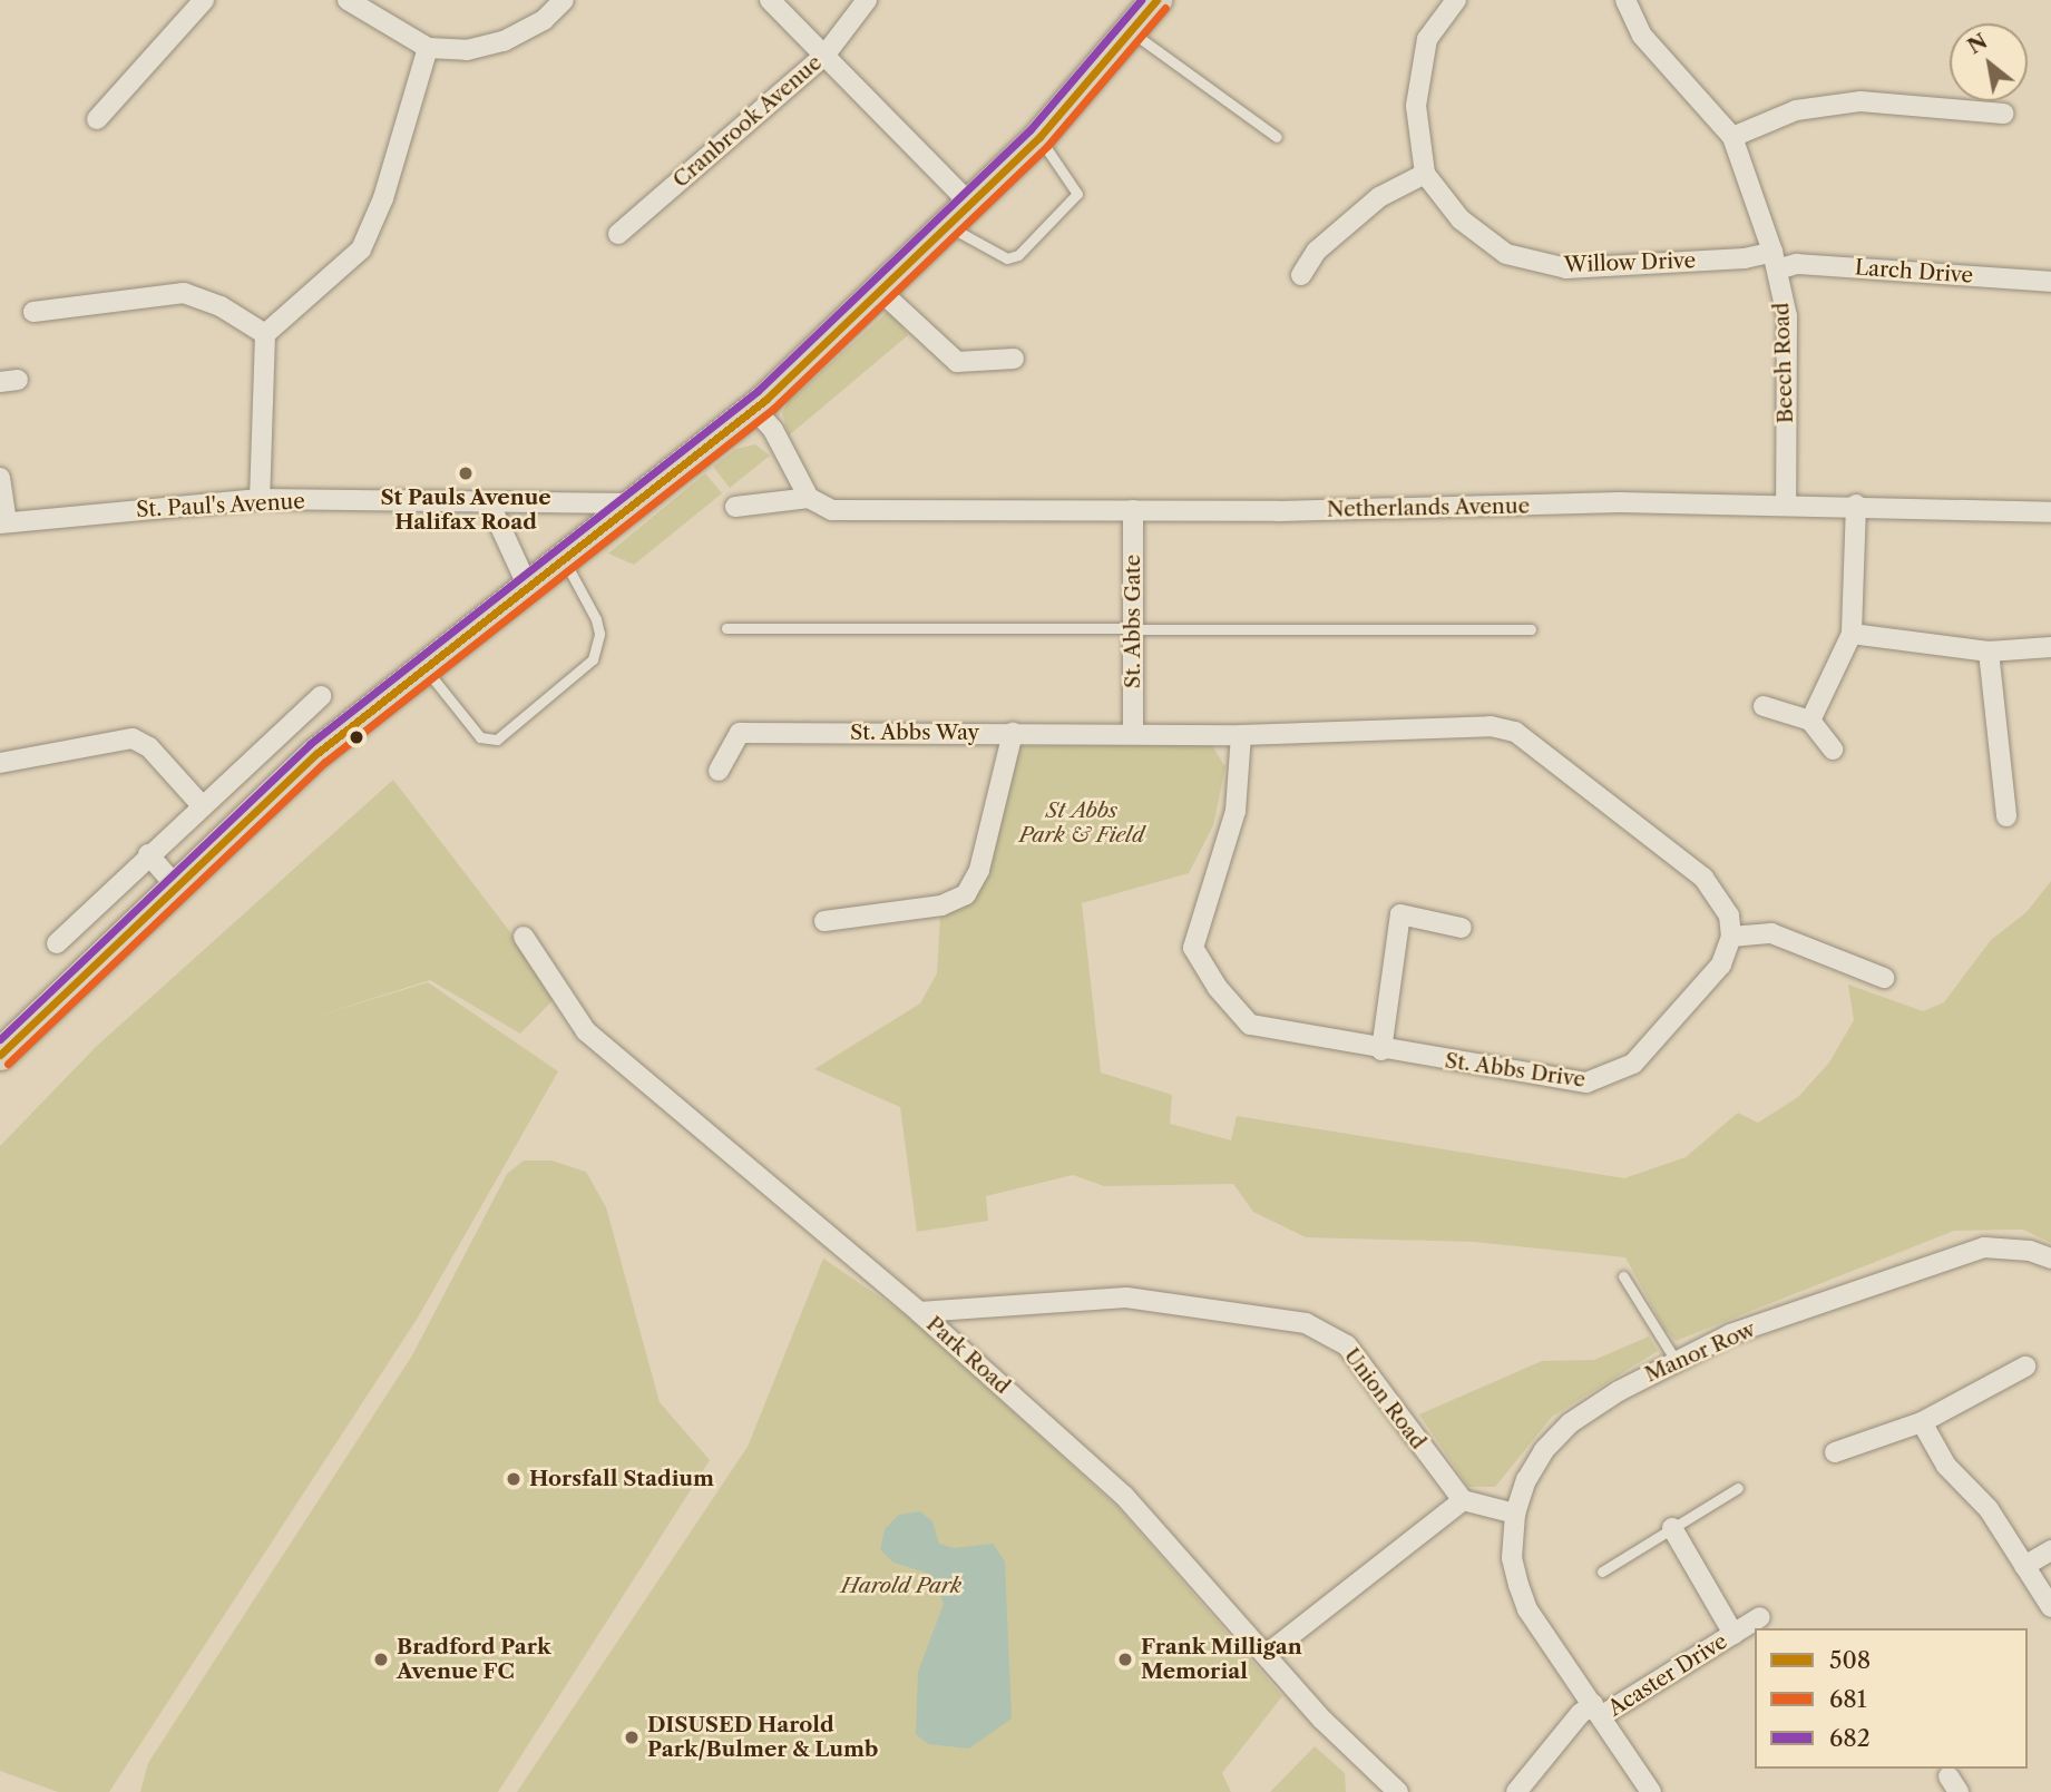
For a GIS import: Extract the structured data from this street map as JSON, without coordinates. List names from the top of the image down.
{
  "streets": {
    "street": [
      "Cranbrook Avenue",
      "Willow Drive",
      "Larch Drive",
      "Beech Road",
      "St. Paul's Avenue",
      "Netherlands Avenue",
      "St. Abbs Gate",
      "St. Abbs Way",
      "St. Abbs Drive",
      "Manor Row",
      "Park Road",
      "Union Road",
      "Acaster Drive"
    ]
  },
  "crossings": [
    ["Willow Drive", "Larch Drive"],
    ["Willow Drive", "Beech Road"],
    ["Larch Drive", "Beech Road"],
    ["Beech Road", "Netherlands Avenue"],
    ["Netherlands Avenue", "St. Abbs Gate"],
    ["St. Abbs Gate", "St. Abbs Way"],
    ["Park Road", "Union Road"]
  ],
  "parks": ["St Abbs Park & Field", "Harold Park"],
  "places": [
    "St Pauls Avenue Halifax Road",
    "Horsfall Stadium",
    "Bradford Park Avenue FC",
    "Frank Milligan Memorial",
    "DISUSED Harold Park/Bulmer & Lumb"
  ],
  "lines": ["transit line 508", "transit line 682", "transit line 681"],
  "legend": ["508", "681", "682"],
  "north": "top left"
}
